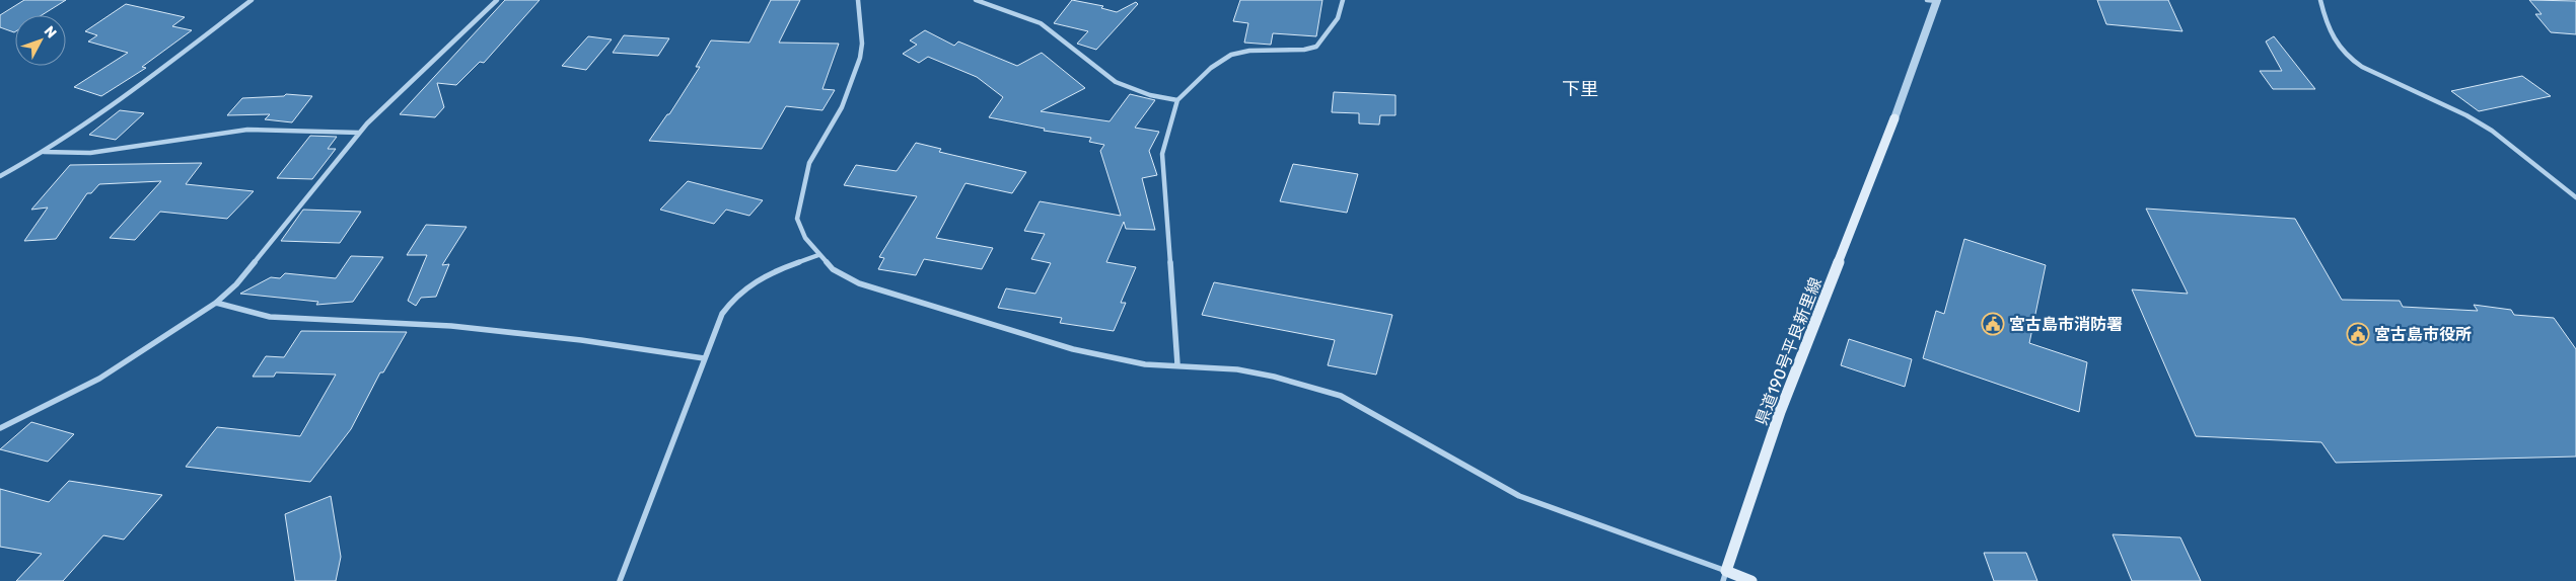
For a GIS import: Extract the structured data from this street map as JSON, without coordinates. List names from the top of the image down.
{
  "streets": {
    "main road": ["県道190号平良新里線"]
  },
  "districts": ["下里"],
  "places": {
    "public building": ["宮古島市消防署", "宮古島市役所"]
  },
  "north": "top right"
}
